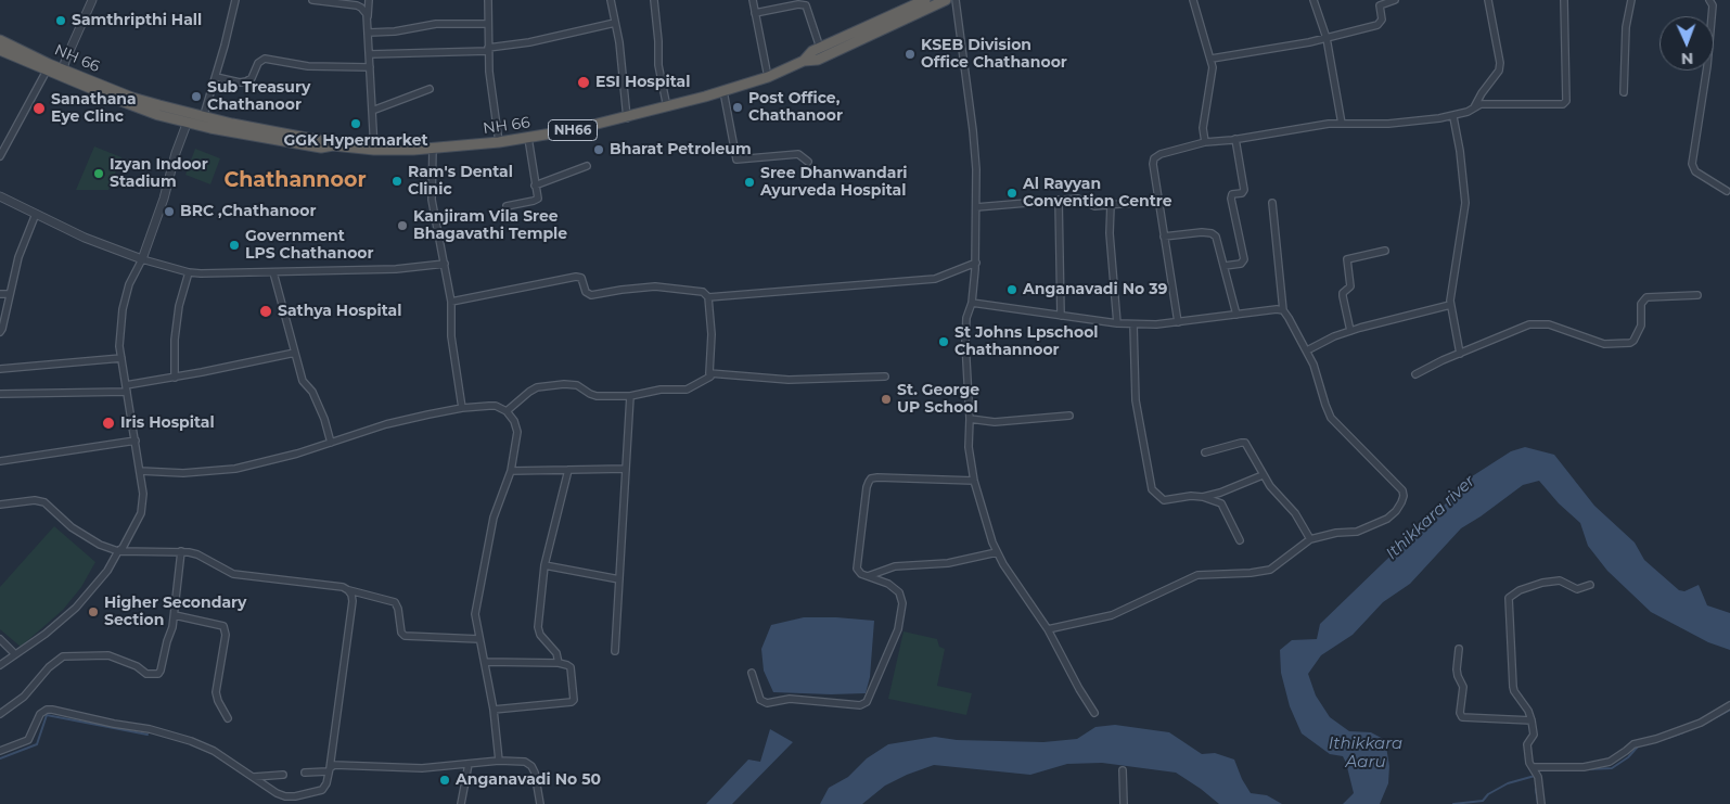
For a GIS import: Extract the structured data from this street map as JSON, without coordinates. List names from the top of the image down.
{
  "streets": {
    "highway": ["NH 66", "NH66"]
  },
  "districts": ["Chathannoor"],
  "water": ["Ithikkara river", "Ithikkara Aaru"],
  "places": [
    "Samthripthi Hall",
    "KSEB Division Office Chathanoor",
    "ESI Hospital",
    "Sub Treasury Chathanoor",
    "Post Office, Chathanoor",
    "Sanathana Eye Clinc",
    "GGK Hypermarket",
    "Bharat Petroleum",
    "Izyan Indoor Stadium",
    "Ram's Dental Clinic",
    "Sree Dhanwandari Ayurveda Hospital",
    "Al Rayyan Convention Centre",
    "BRC ,Chathanoor",
    "Kanjiram Vila Sree Bhagavathi Temple",
    "Government LPS Chathanoor",
    "Anganavadi No 39",
    "Sathya Hospital",
    "St Johns Lpschool Chathannoor",
    "St. George UP School",
    "Iris Hospital",
    "Higher Secondary Section",
    "Anganavadi No 50"
  ],
  "north": "bottom"
}
